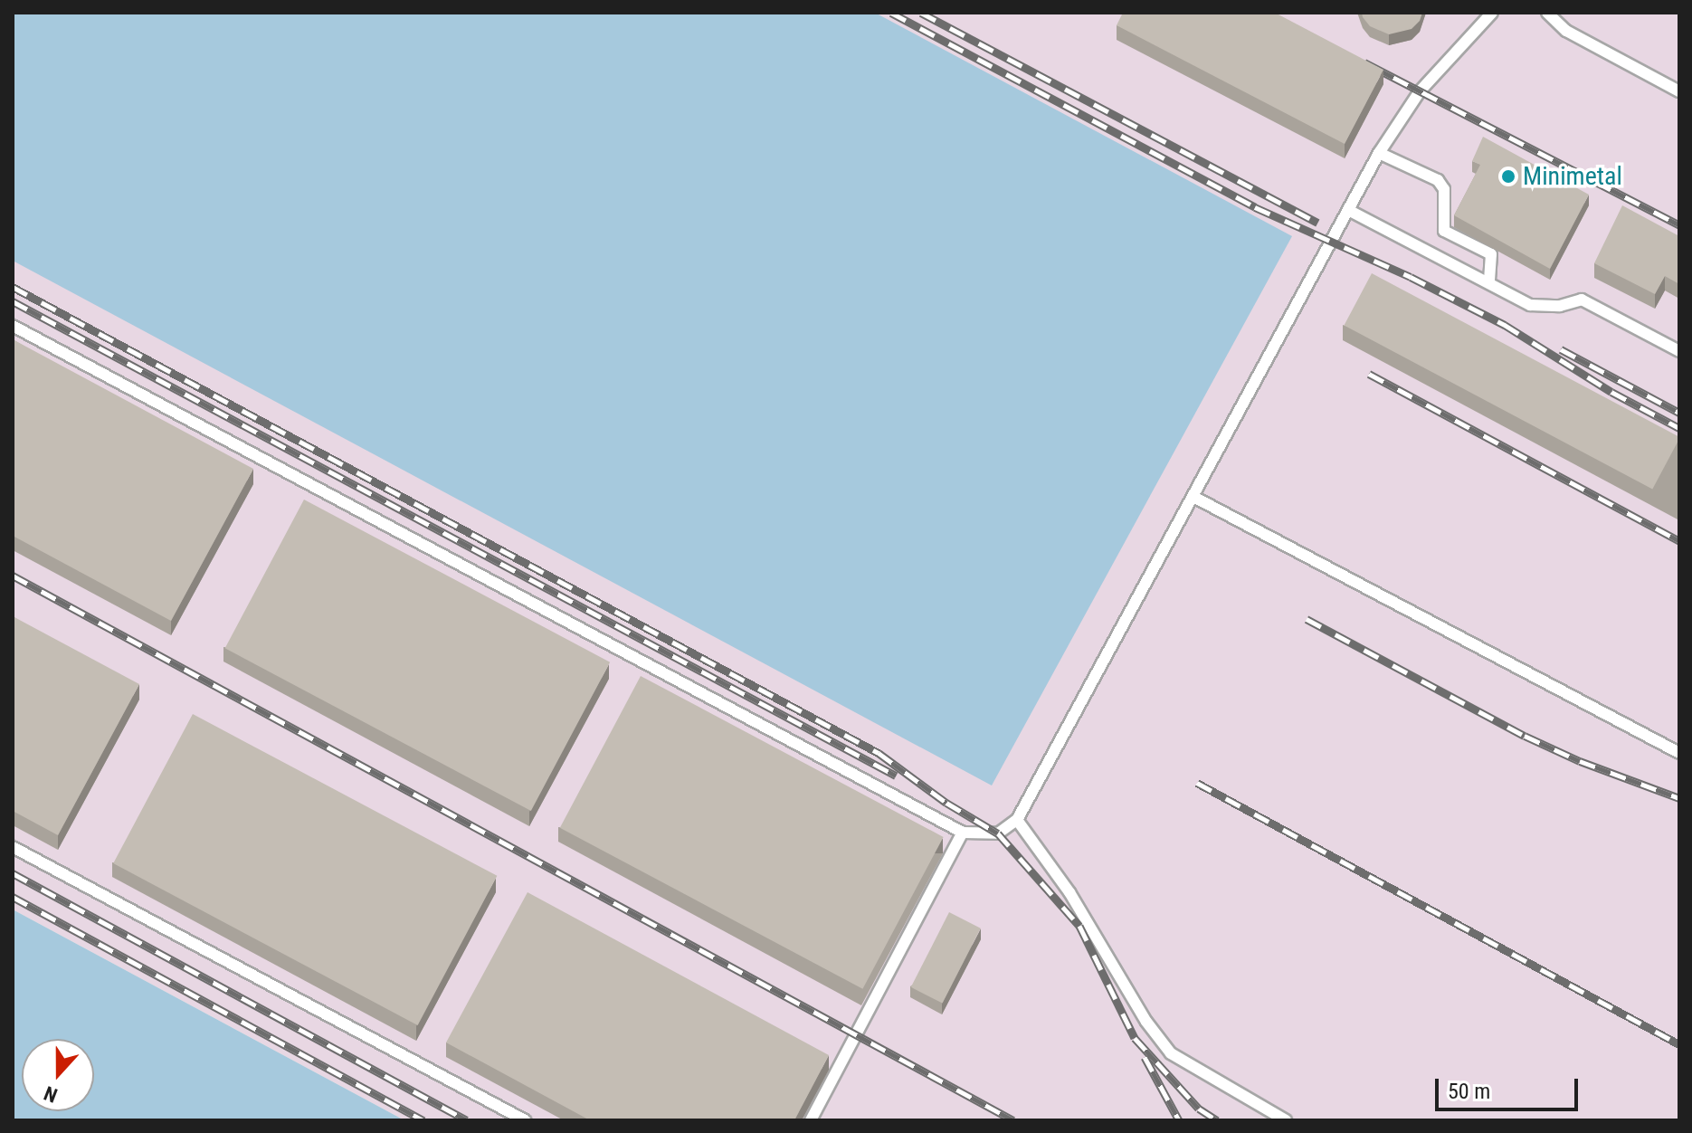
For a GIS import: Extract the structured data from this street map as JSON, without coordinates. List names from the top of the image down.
{
  "places": ["Minimetal"],
  "scale_bar": "50 m",
  "north": "bottom"
}
